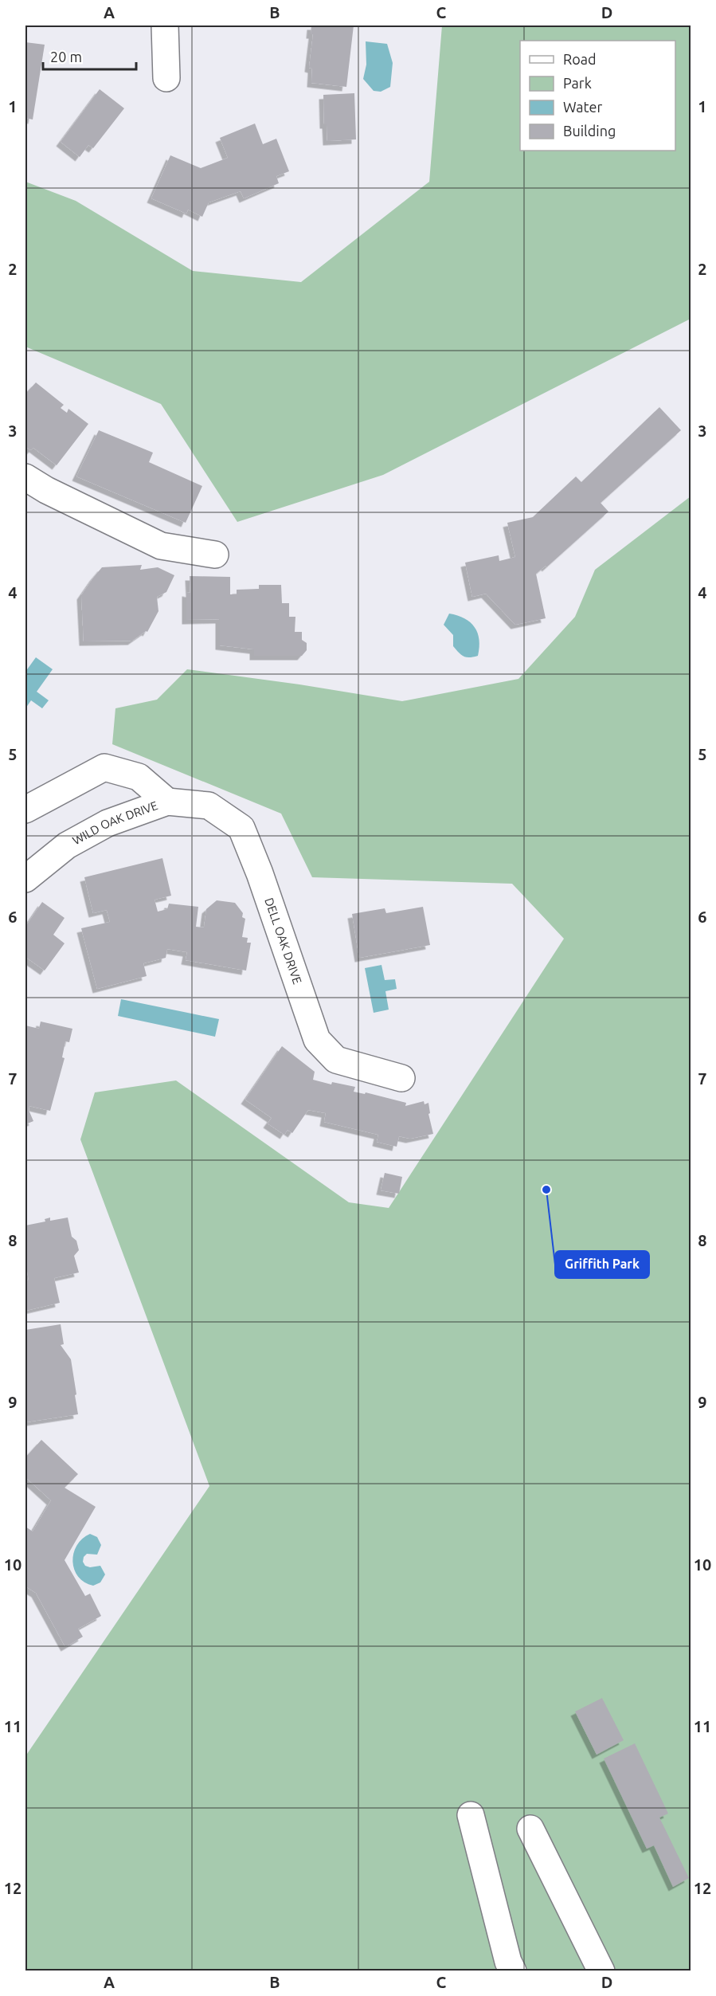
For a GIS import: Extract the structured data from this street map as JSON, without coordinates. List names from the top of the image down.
{
  "streets": {
    "street": ["WILD OAK DRIVE", "DELL OAK DRIVE"]
  },
  "crossings": [
    ["WILD OAK DRIVE", "DELL OAK DRIVE"]
  ],
  "places": ["Griffith Park"],
  "legend": [
    "Road",
    "Park",
    "Water",
    "Building"
  ],
  "scale_bar": "20 m",
  "grid": {
    "columns": [
      "A",
      "B",
      "C",
      "D"
    ],
    "rows": [
      "1",
      "2",
      "3",
      "4",
      "5",
      "6",
      "7",
      "8",
      "9",
      "10",
      "11",
      "12"
    ]
  }
}
